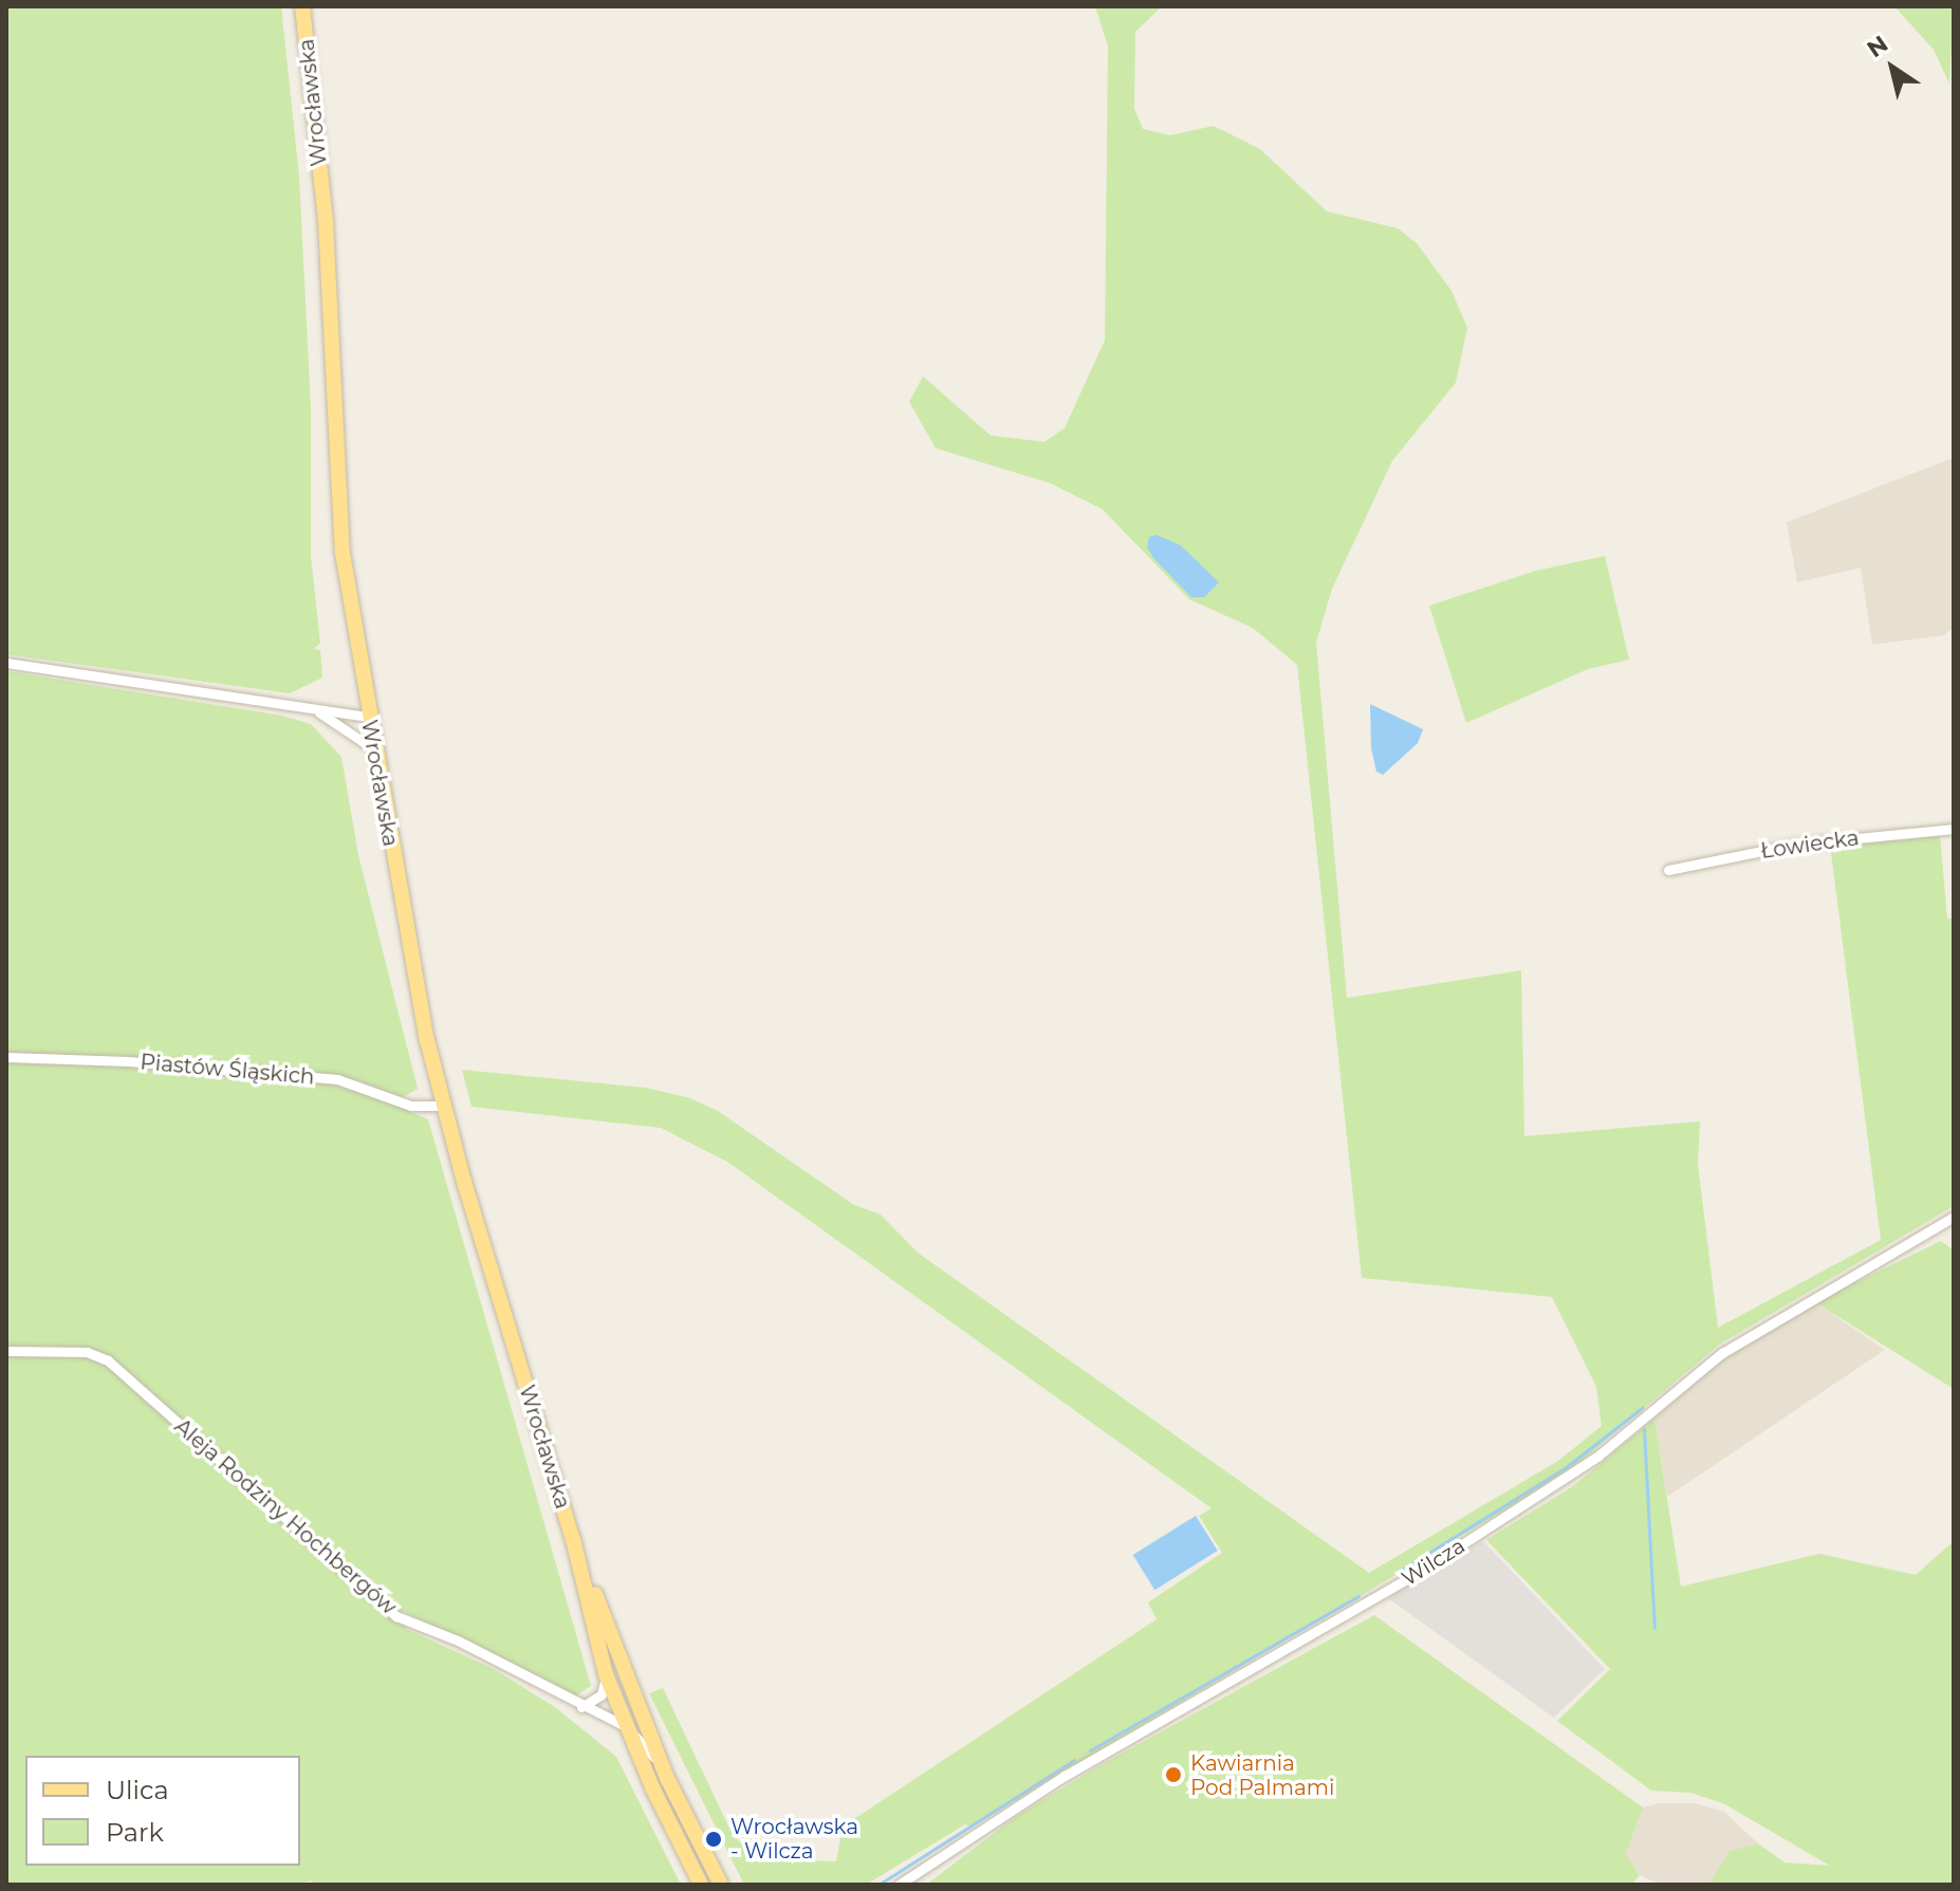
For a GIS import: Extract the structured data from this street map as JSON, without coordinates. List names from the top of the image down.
{
  "streets": {
    "main road": ["Wrocławska"],
    "street": [
      "Łowiecka",
      "Piastów Śląskich",
      "Aleja Rodziny Hochbergów",
      "Wilcza"
    ]
  },
  "crossings": [
    ["Wrocławska", "Piastów Śląskich"],
    ["Wrocławska", "Aleja Rodziny Hochbergów"]
  ],
  "places": ["Kawiarnia Pod Palmami", "Wrocławska - Wilcza"],
  "legend": ["Ulica", "Park"],
  "north": "top left"
}
